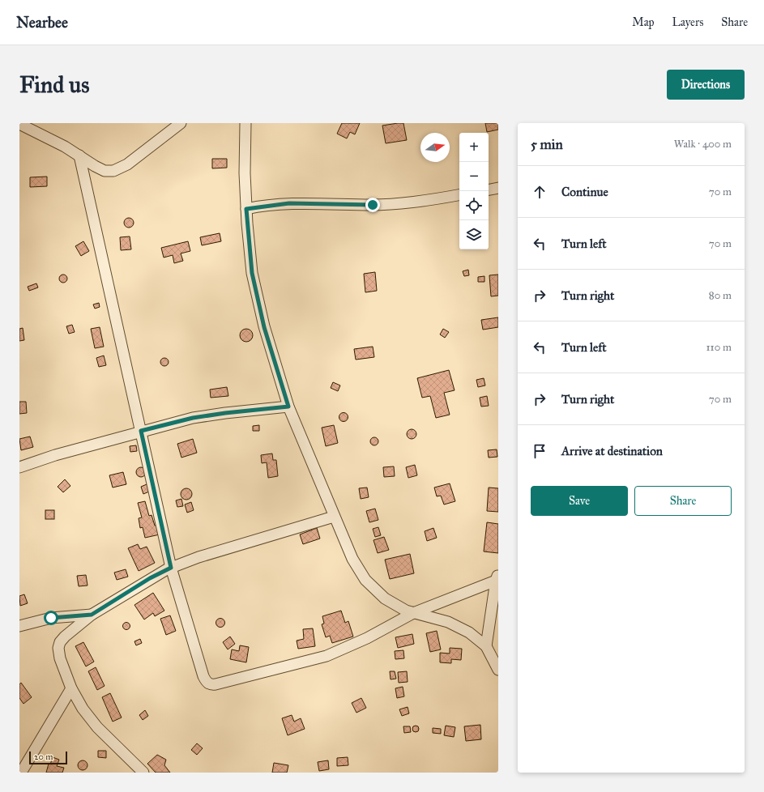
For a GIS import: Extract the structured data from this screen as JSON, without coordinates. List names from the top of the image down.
{
  "scale_bar": "20 m",
  "north": "right",
  "page": {
    "header": "Nearbee",
    "nav": ["Map", "Layers", "Share"],
    "buttons": [
      "Directions",
      ["Save", "Share"]
    ],
    "title": "Find us",
    "heading": ["5 min", "Walk · 400 m"],
    "map_buttons": ["+", "−"],
    "list": [
      ["Continue", "70 m"],
      ["Turn left", "70 m"],
      ["Turn right", "80 m"],
      ["Turn left", "110 m"],
      ["Turn right", "70 m"],
      "Arrive at destination"
    ],
    "scale": "20 m"
  }
}
